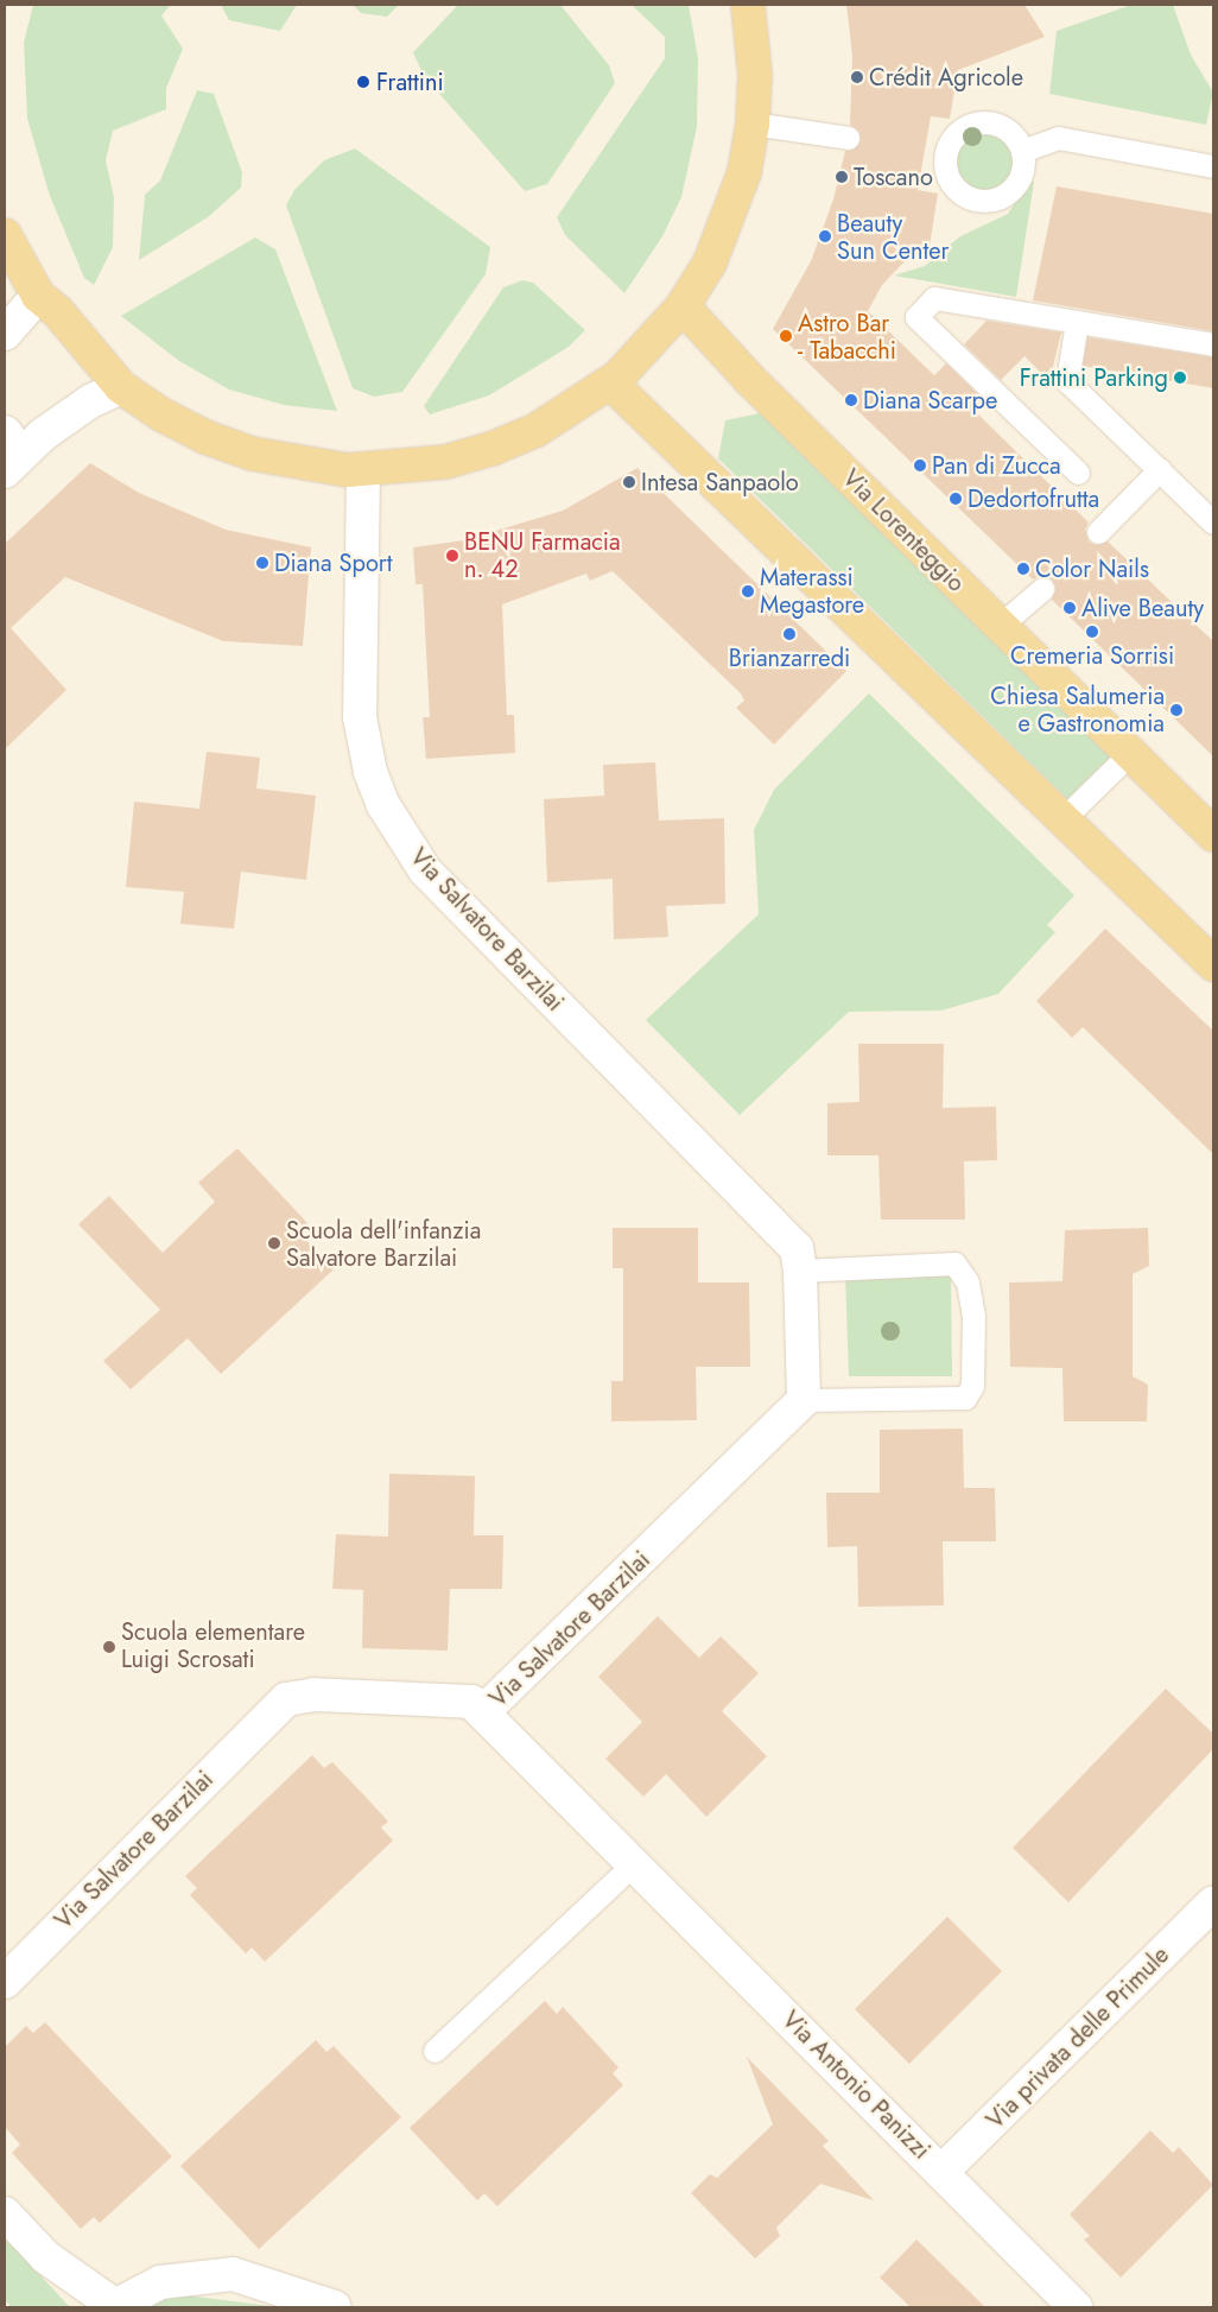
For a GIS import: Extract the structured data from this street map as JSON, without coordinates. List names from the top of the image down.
{
  "streets": {
    "main road": ["Via Lorenteggio"],
    "street": ["Via Salvatore Barzilai", "Via privata delle Primule", "Via Antonio Panizzi"]
  },
  "crossings": [
    ["Via Salvatore Barzilai", "Via Antonio Panizzi"],
    ["Via privata delle Primule", "Via Antonio Panizzi"]
  ],
  "places": [
    "Crédit Agricole",
    "Frattini",
    "Toscano",
    "Beauty Sun Center",
    "Astro Bar - Tabacchi",
    "Frattini Parking",
    "Diana Scarpe",
    "Pan di Zucca",
    "Intesa Sanpaolo",
    "Dedortofrutta",
    "BENU Farmacia n. 42",
    "Diana Sport",
    "Color Nails",
    "Materassi Megastore",
    "Alive Beauty",
    "Cremeria Sorrisi",
    "Brianzarredi",
    "Chiesa Salumeria e Gastronomia",
    "Scuola dell'infanzia Salvatore Barzilai",
    "Scuola elementare Luigi Scrosati"
  ]
}
